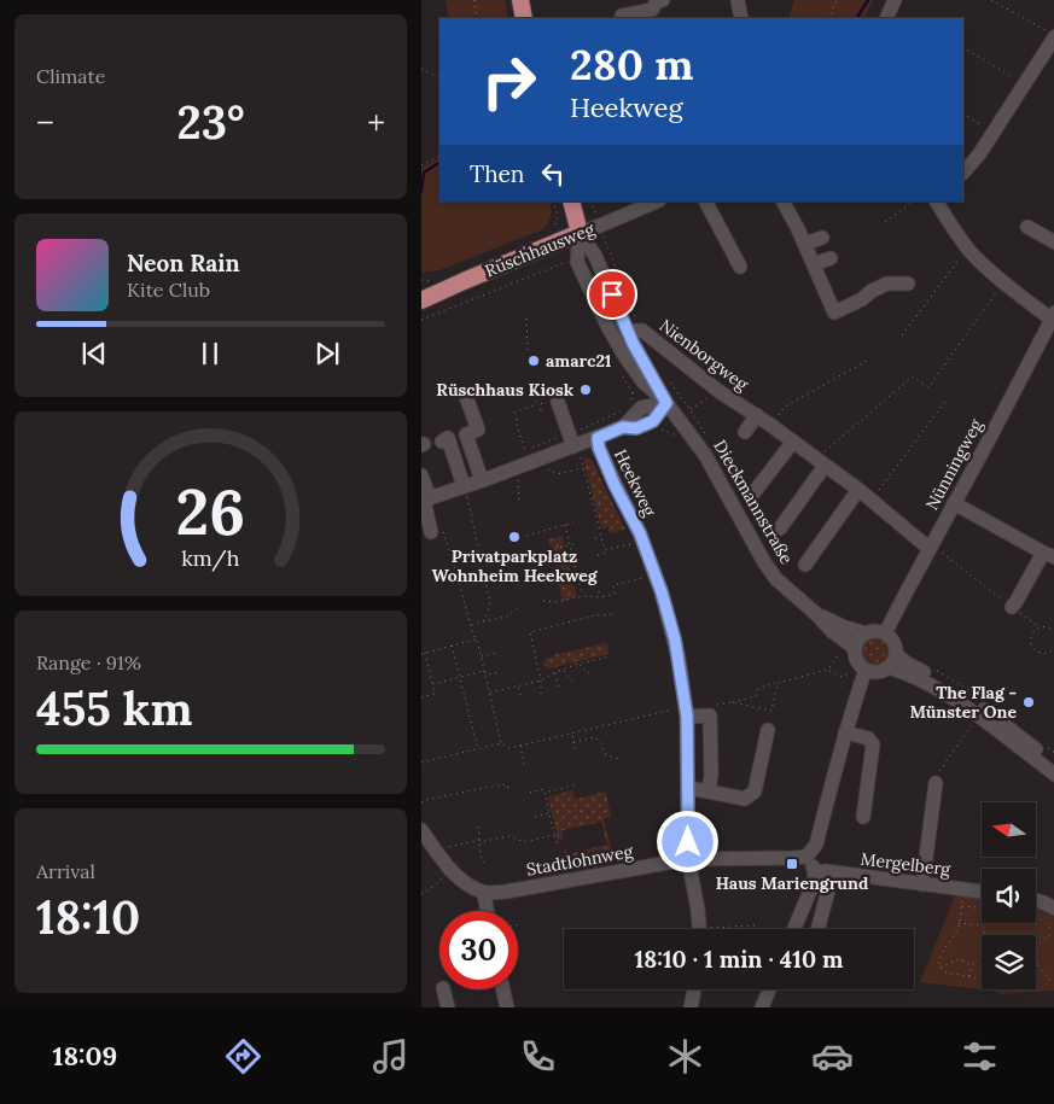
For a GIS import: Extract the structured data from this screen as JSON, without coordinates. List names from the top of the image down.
{
  "streets": {
    "main road": ["Rüschhausweg"],
    "street": [
      "Nienborgweg",
      "Nünningweg",
      "Heekweg",
      "Dieckmannstraße",
      "Stadtlohnweg",
      "Mergelberg"
    ]
  },
  "crossings": [
    ["Rüschhausweg", "Dieckmannstraße"],
    ["Nienborgweg", "Nünningweg"],
    ["Nienborgweg", "Dieckmannstraße"],
    ["Nünningweg", "Dieckmannstraße"],
    ["Heekweg", "Dieckmannstraße"],
    ["Heekweg", "Stadtlohnweg"]
  ],
  "places": {
    "other": [
      "amarc21",
      "Rüschhaus Kiosk",
      "Privatparkplatz Wohnheim Heekweg",
      "The Flag - Münster One"
    ],
    "transit": ["Haus Mariengrund"]
  },
  "north": "left",
  "page": {
    "tile": [
      "Climate",
      ["Range · 91%", "455 km"],
      ["Arrival", "18:10"]
    ],
    "turn": ["280 m", "Heekweg"],
    "heat": ["−", "23°", "+"],
    "then": "Then",
    "song": ["Neon Rain", "Kite Club"],
    "limit": "30",
    "trip": "18:10 · 1 min · 410 m",
    "tabs": "18:09",
    "gauge": ["26", "km/h"]
  }
}
